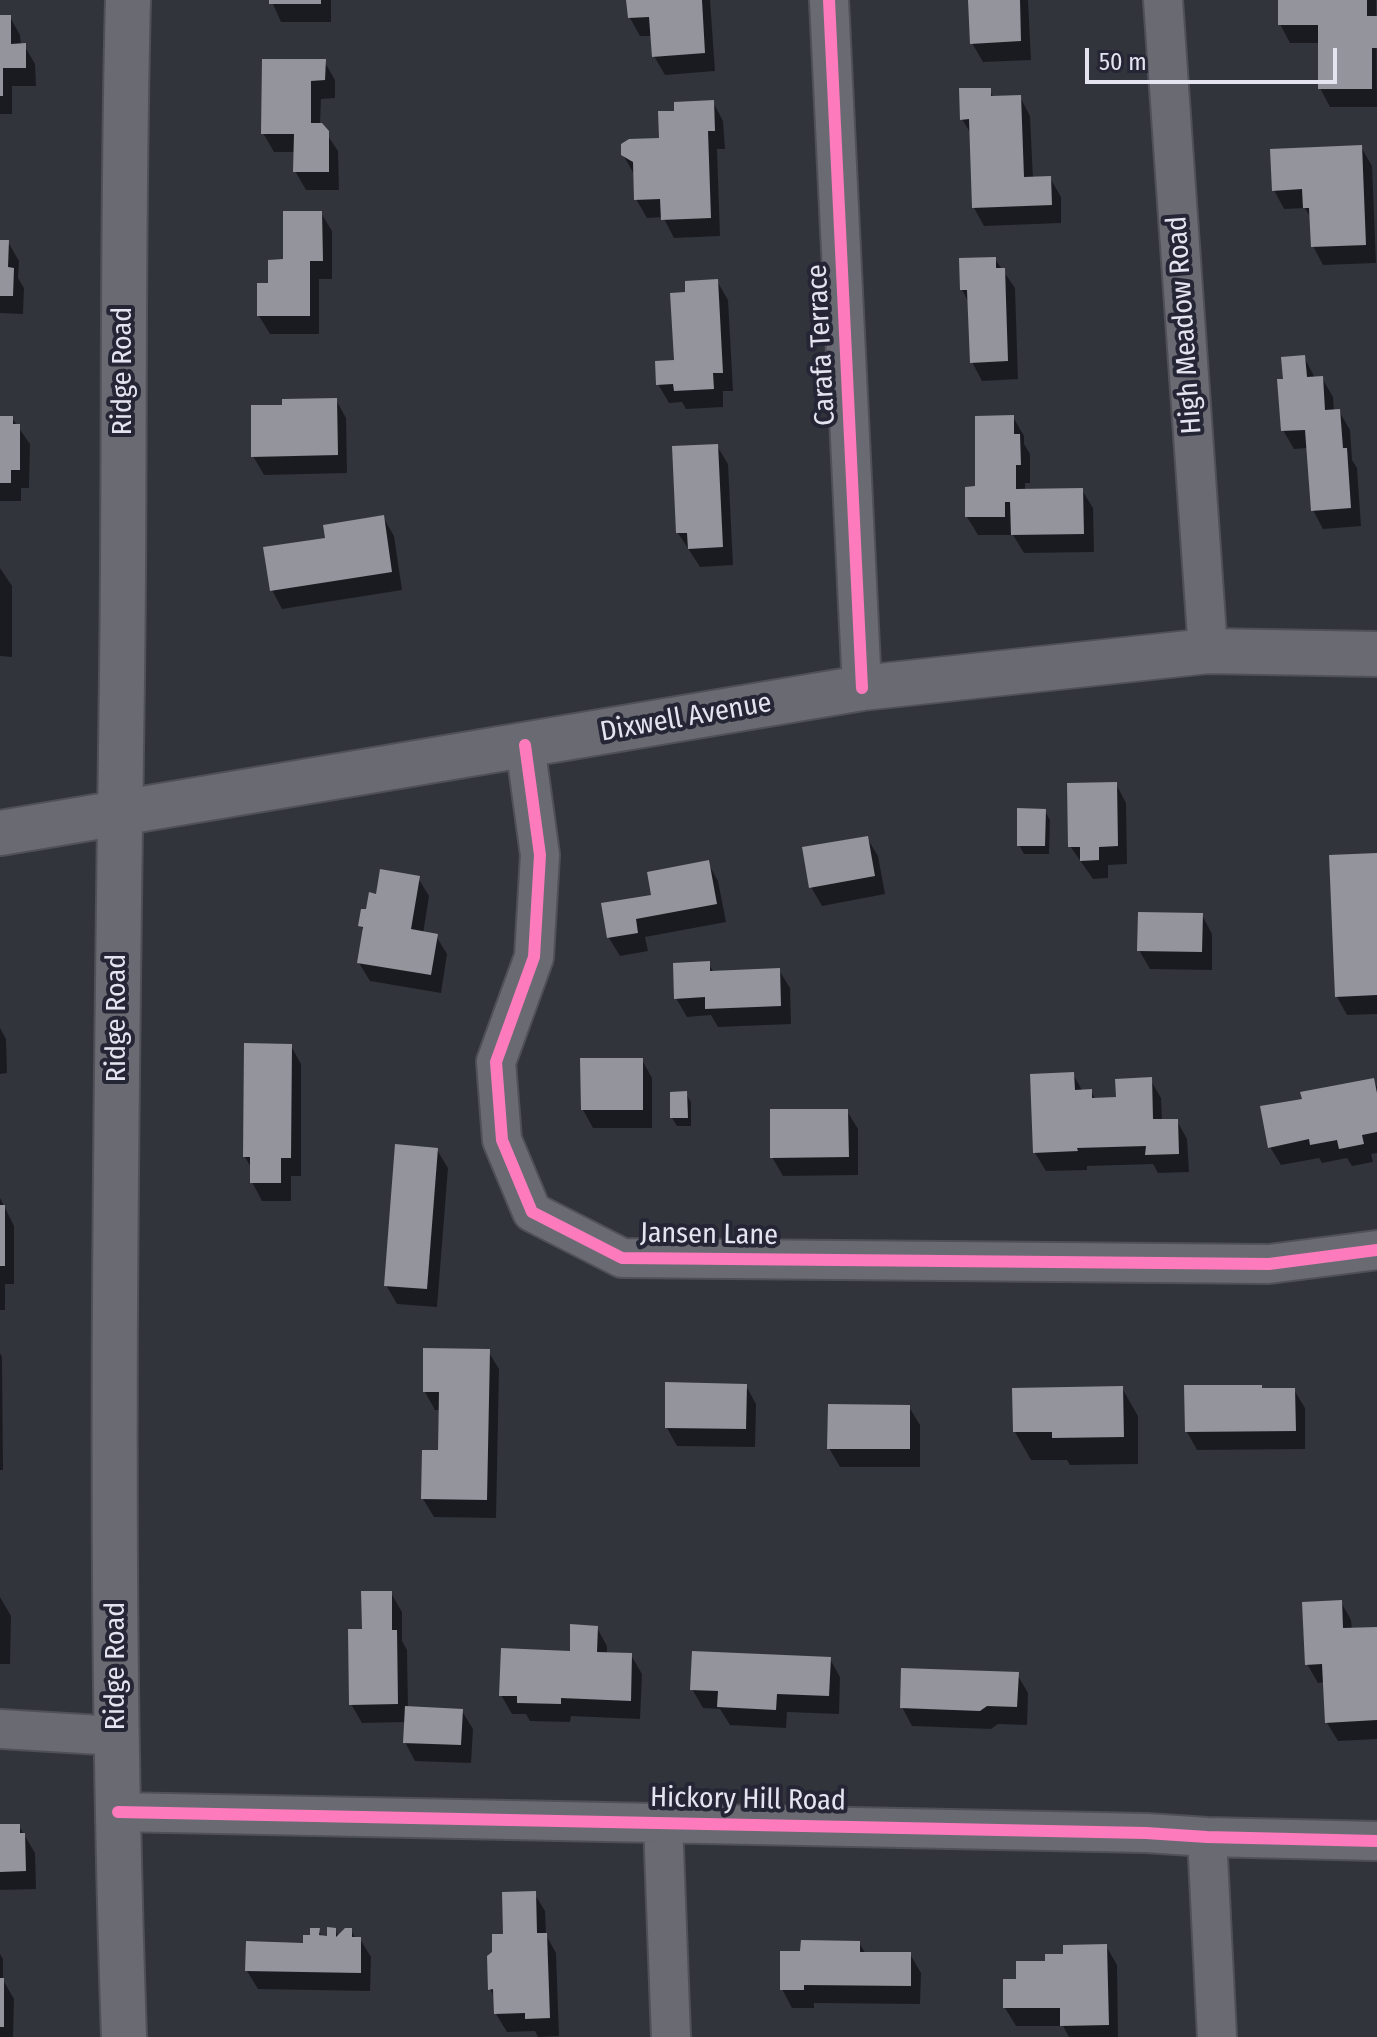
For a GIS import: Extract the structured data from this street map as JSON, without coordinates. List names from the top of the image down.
{
  "streets": {
    "main road": ["Ridge Road", "Dixwell Avenue"],
    "street": [
      "High Meadow Road",
      "Carafa Terrace",
      "Jansen Lane",
      "Hickory Hill Road"
    ]
  },
  "crossings": [
    ["High Meadow Road", "Dixwell Avenue"],
    ["Carafa Terrace", "Dixwell Avenue"],
    ["Ridge Road", "Dixwell Avenue"],
    ["Ridge Road", "Hickory Hill Road"],
    ["Dixwell Avenue", "Jansen Lane"]
  ],
  "scale_bar": "50 m"
}
